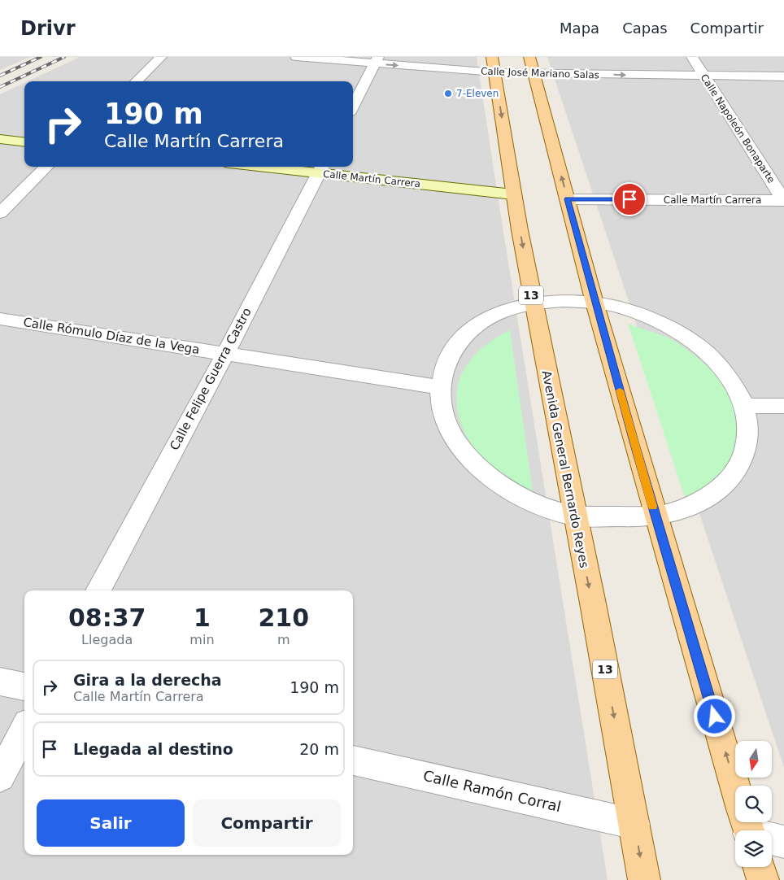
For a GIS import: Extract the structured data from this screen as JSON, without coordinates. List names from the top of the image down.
{
  "streets": {
    "main road": ["13", "Avenida General Bernardo Reyes"],
    "street": [
      "Calle José Mariano Salas",
      "Calle Napoleón Bonaparte",
      "Calle Martín Carrera",
      "Calle Rómulo Díaz de la Vega",
      "Calle Felipe Guerra Castro",
      "Calle Ramón Corral"
    ]
  },
  "crossings": [
    ["Calle José Mariano Salas", "Calle Napoleón Bonaparte"],
    ["Calle José Mariano Salas", "Avenida General Bernardo Reyes"],
    ["Calle Napoleón Bonaparte", "Calle Martín Carrera"],
    ["Calle Martín Carrera", "Calle Felipe Guerra Castro"],
    ["Calle Martín Carrera", "Avenida General Bernardo Reyes"],
    ["13", "Calle Rómulo Díaz de la Vega"],
    ["13", "Avenida General Bernardo Reyes"],
    ["Calle Rómulo Díaz de la Vega", "Calle Felipe Guerra Castro"],
    ["Avenida General Bernardo Reyes", "Calle Ramón Corral"]
  ],
  "one_way": ["Calle José Mariano Salas"],
  "places": ["7-Eleven"],
  "north": "bottom",
  "page": {
    "header": "Drivr",
    "nav": ["Mapa", "Capas", "Compartir"],
    "turn": ["190 m", "Calle Martín Carrera"],
    "eta": [
      "08:37",
      "Llegada",
      "1",
      "min",
      "210",
      "m"
    ],
    "list": [
      {
        "name": "Gira a la derecha",
        "note": "Calle Martín Carrera",
        "value": "190 m"
      },
      {
        "name": "Llegada al destino",
        "value": "20 m"
      }
    ],
    "buttons": ["Salir", "Compartir"]
  }
}
